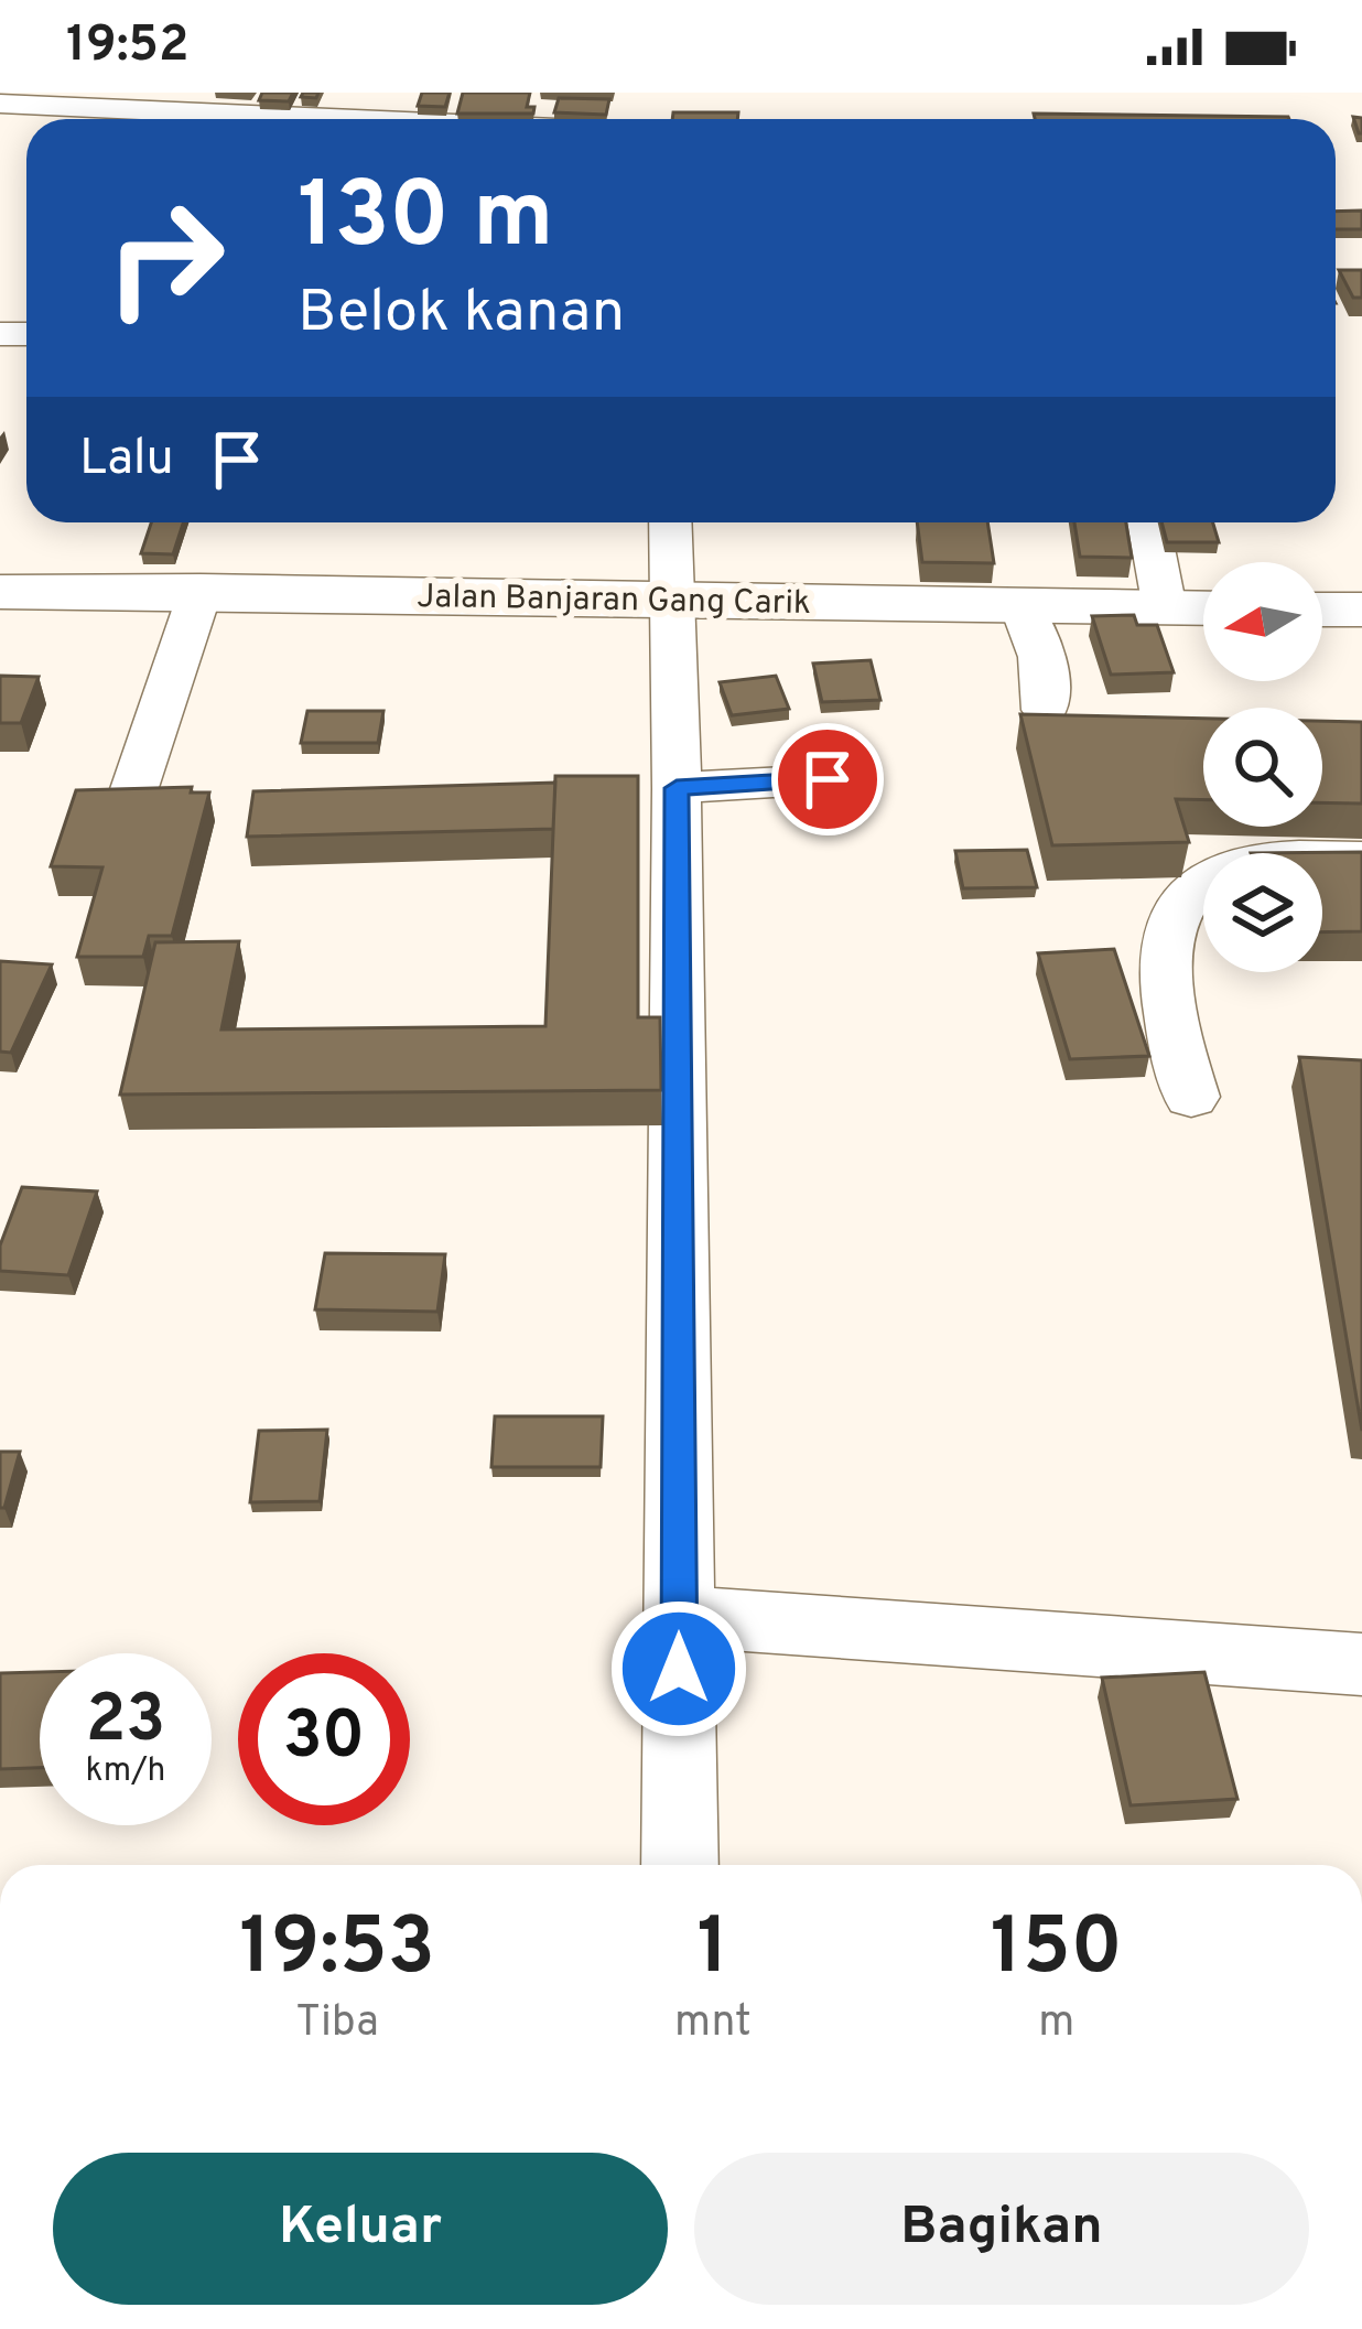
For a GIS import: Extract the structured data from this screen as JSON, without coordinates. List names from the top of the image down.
{
  "streets": {
    "street": ["Jalan Banjaran Gang Carik"]
  },
  "north": "left",
  "page": {
    "status": "19:52",
    "turn": ["130 m", "Belok kanan"],
    "then": "Lalu",
    "speed": "23 km/h",
    "limit": "30",
    "eta": [
      "19:53",
      "Tiba",
      "1",
      "mnt",
      "150",
      "m"
    ],
    "buttons": ["Keluar", "Bagikan"]
  }
}
